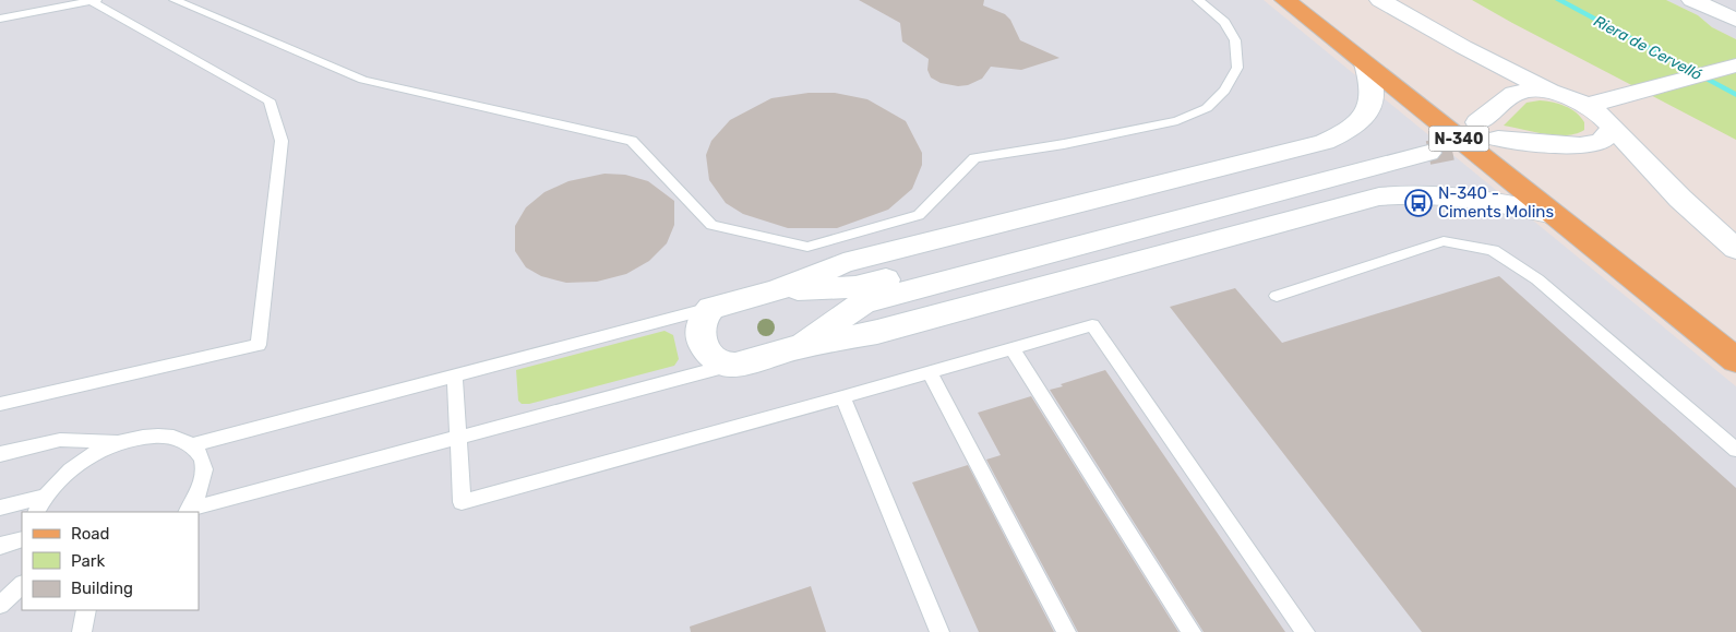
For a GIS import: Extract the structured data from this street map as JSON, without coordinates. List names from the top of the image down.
{
  "streets": {
    "main road": ["N-340"]
  },
  "water": ["Riera de Cervelló"],
  "places": {
    "bus stop": ["N-340 - Ciments Molins"]
  },
  "legend": ["Road", "Park", "Building"]
}
